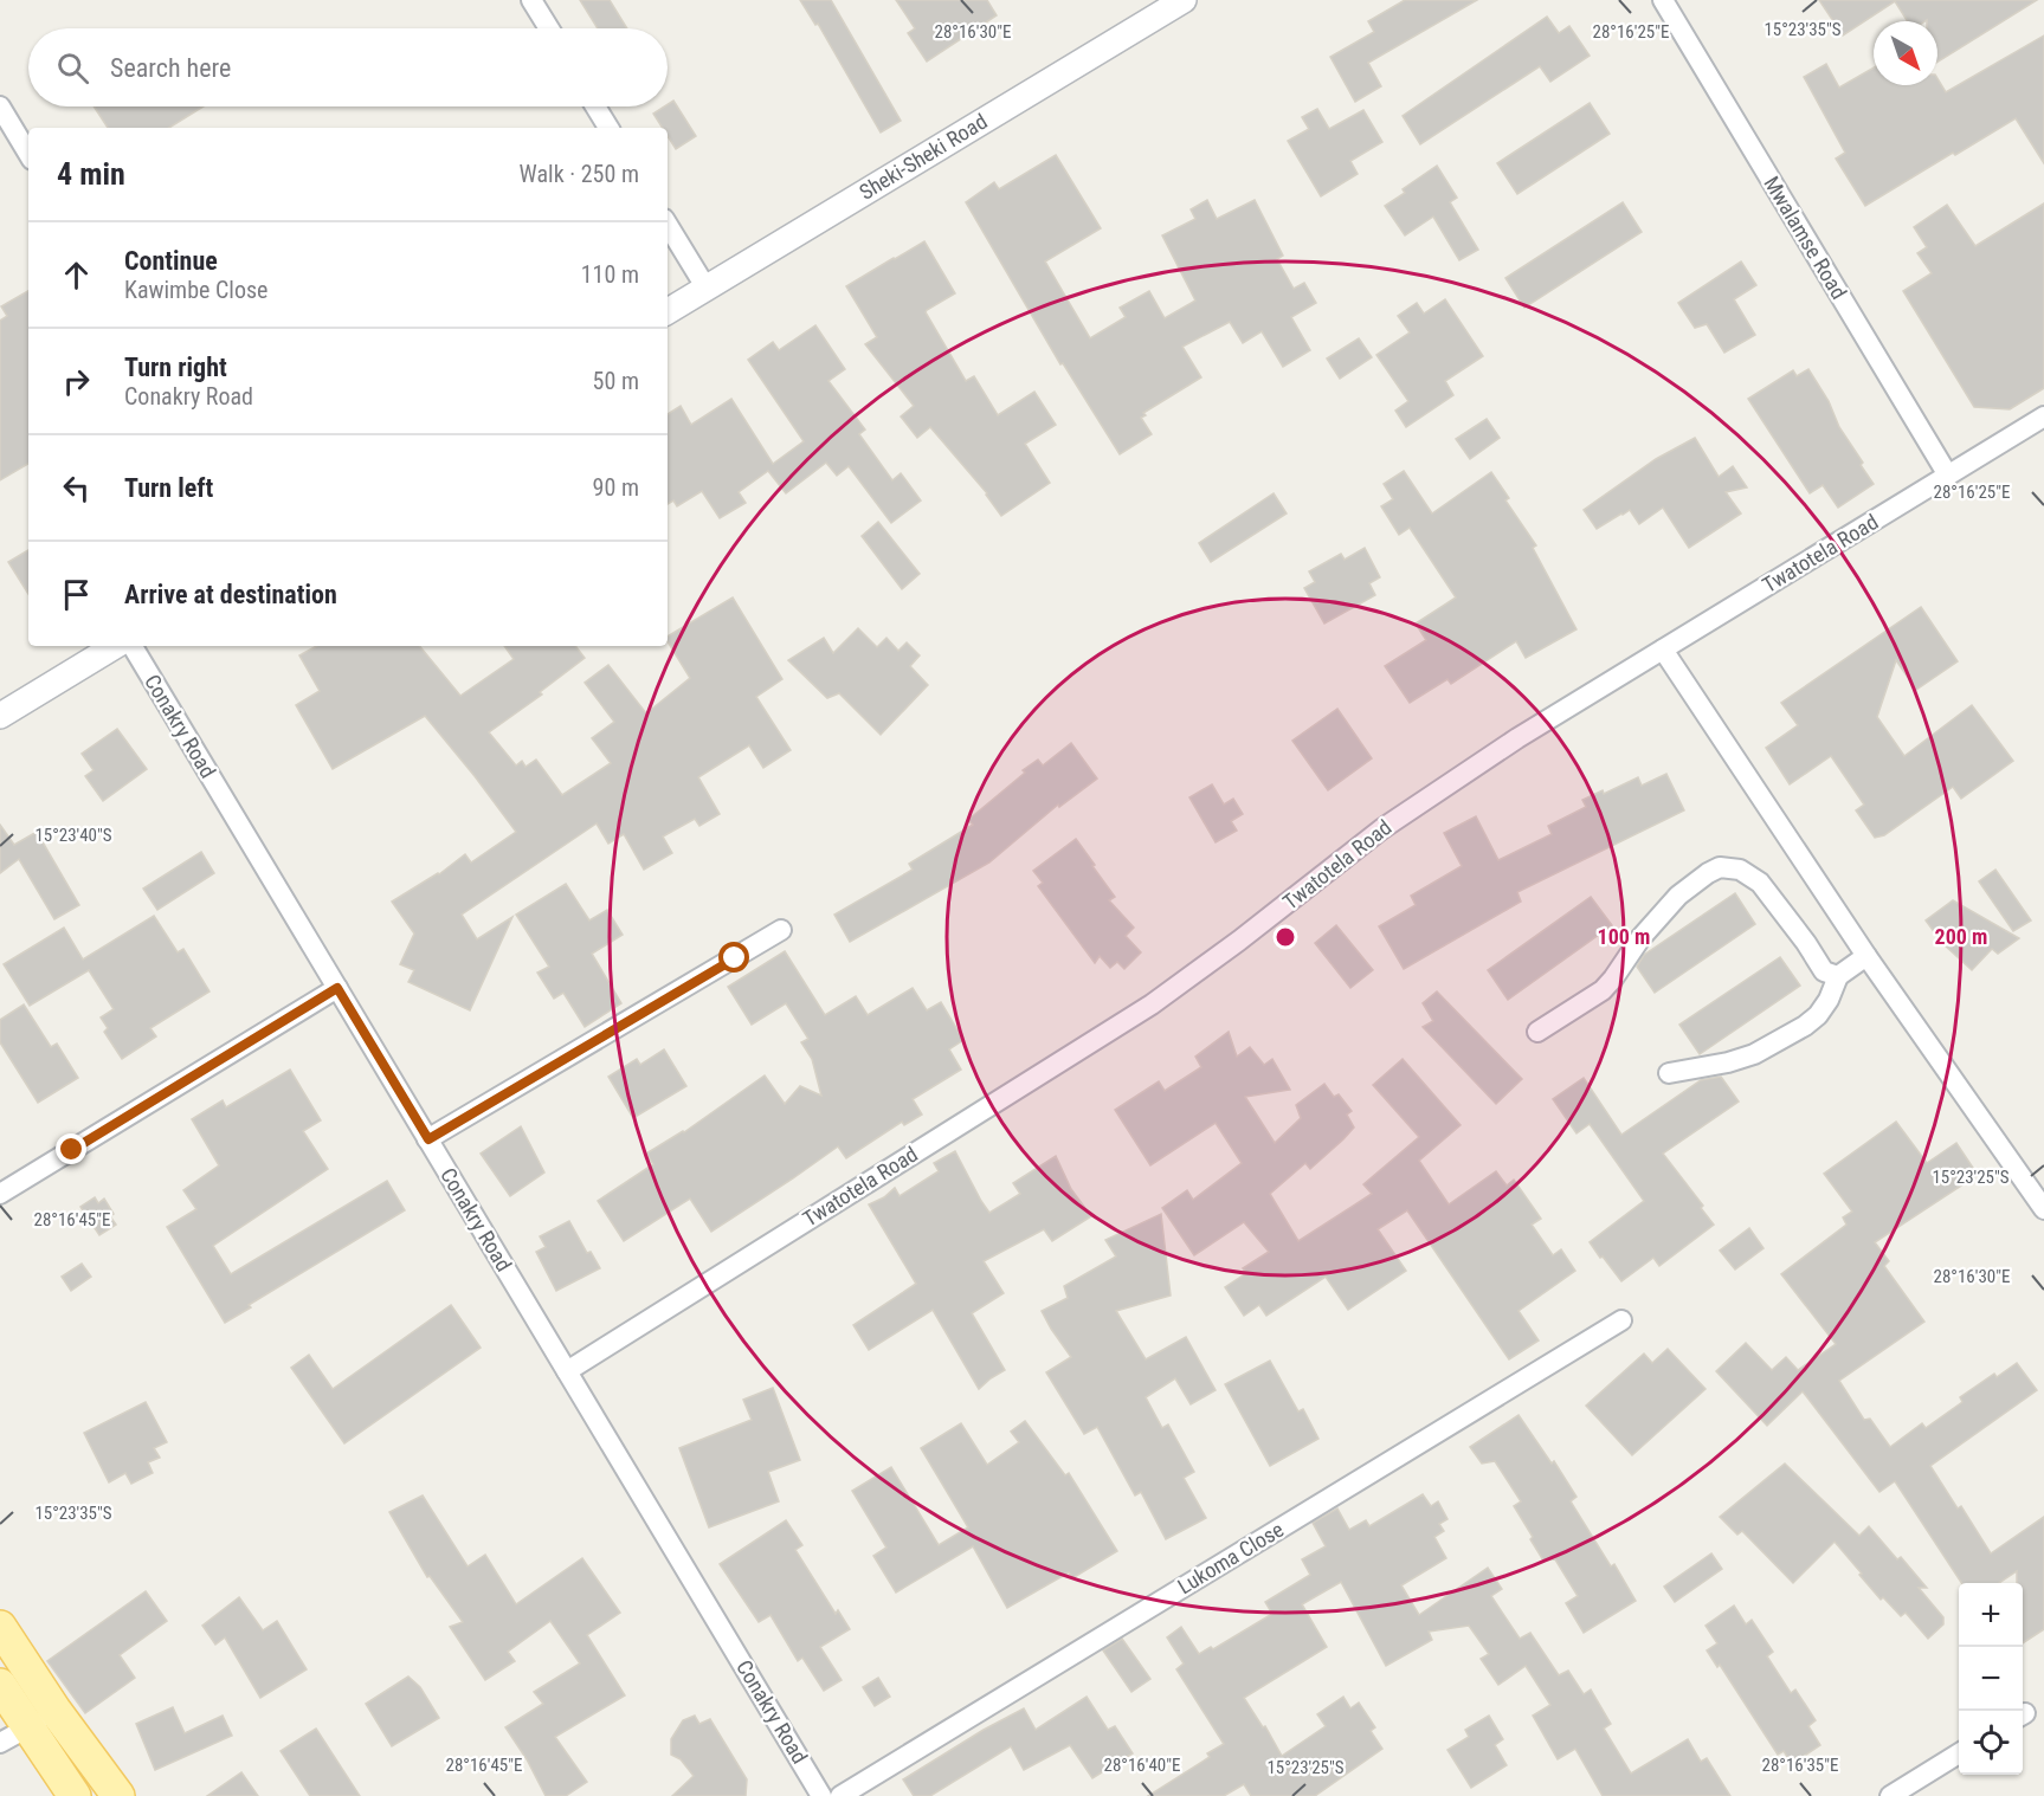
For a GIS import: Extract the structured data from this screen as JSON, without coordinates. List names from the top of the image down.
{
  "streets": {
    "street": [
      "Sheki-Sheki Road",
      "Mwalamse Road",
      "Twatotela Road",
      "Conakry Road",
      "Lukoma Close"
    ]
  },
  "crossings": [
    ["Mwalamse Road", "Twatotela Road"],
    ["Twatotela Road", "Conakry Road"]
  ],
  "north": "bottom right",
  "page": {
    "search": "Search here",
    "heading": ["4 min", "Walk · 250 m"],
    "list": [
      ["Continue", "Kawimbe Close", "110 m"],
      ["Turn right", "Conakry Road", "50 m"],
      ["Turn left", "90 m"],
      "Arrive at destination"
    ],
    "map_buttons": ["+", "−"]
  },
  "coordinates": [
    "15°23'35\"S",
    "28°16'30\"E",
    "28°16'25\"E",
    "15°23'40\"S",
    "15°23'25\"S",
    "28°16'45\"E",
    "28°16'40\"E",
    "28°16'35\"E"
  ],
  "rings": ["100 m", "200 m"]
}
